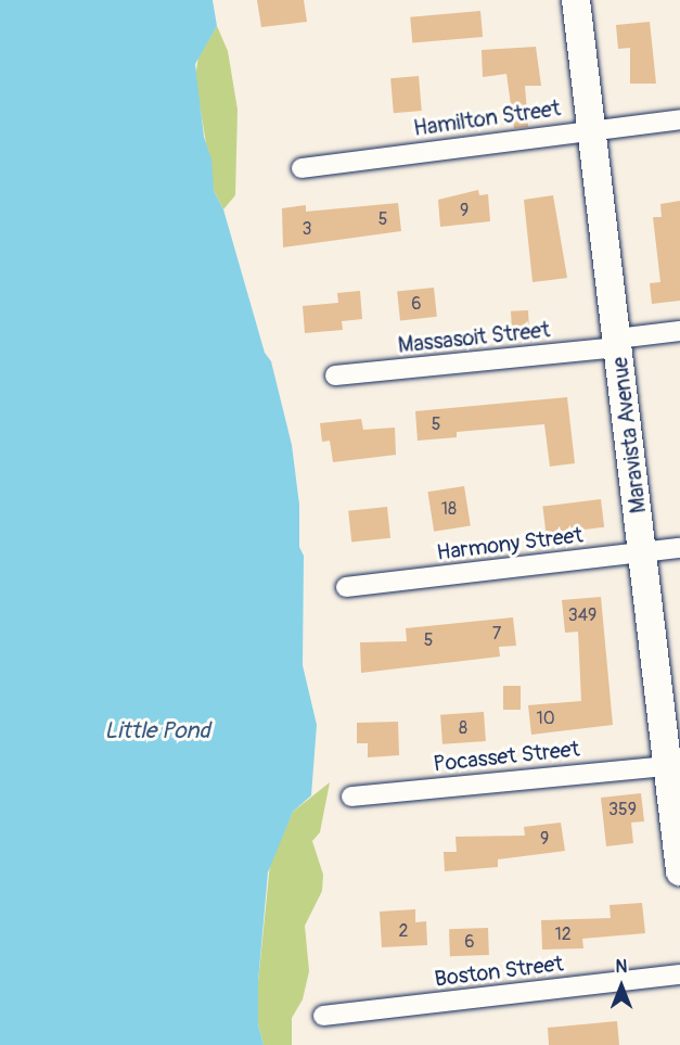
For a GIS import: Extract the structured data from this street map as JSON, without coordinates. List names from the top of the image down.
{
  "streets": {
    "main road": ["Maravista Avenue"],
    "street": [
      "Hamilton Street",
      "Massasoit Street",
      "Harmony Street",
      "Pocasset Street",
      "Boston Street"
    ]
  },
  "crossings": [
    ["Hamilton Street", "Maravista Avenue"],
    ["Massasoit Street", "Maravista Avenue"],
    ["Maravista Avenue", "Harmony Street"],
    ["Maravista Avenue", "Pocasset Street"]
  ],
  "water": ["Little Pond"],
  "house_numbers": [
    "9",
    "5",
    "3",
    "6",
    "5",
    "18",
    "349",
    "7",
    "5",
    "10",
    "8",
    "359",
    "9",
    "2",
    "12",
    "6"
  ],
  "north": "top"
}
